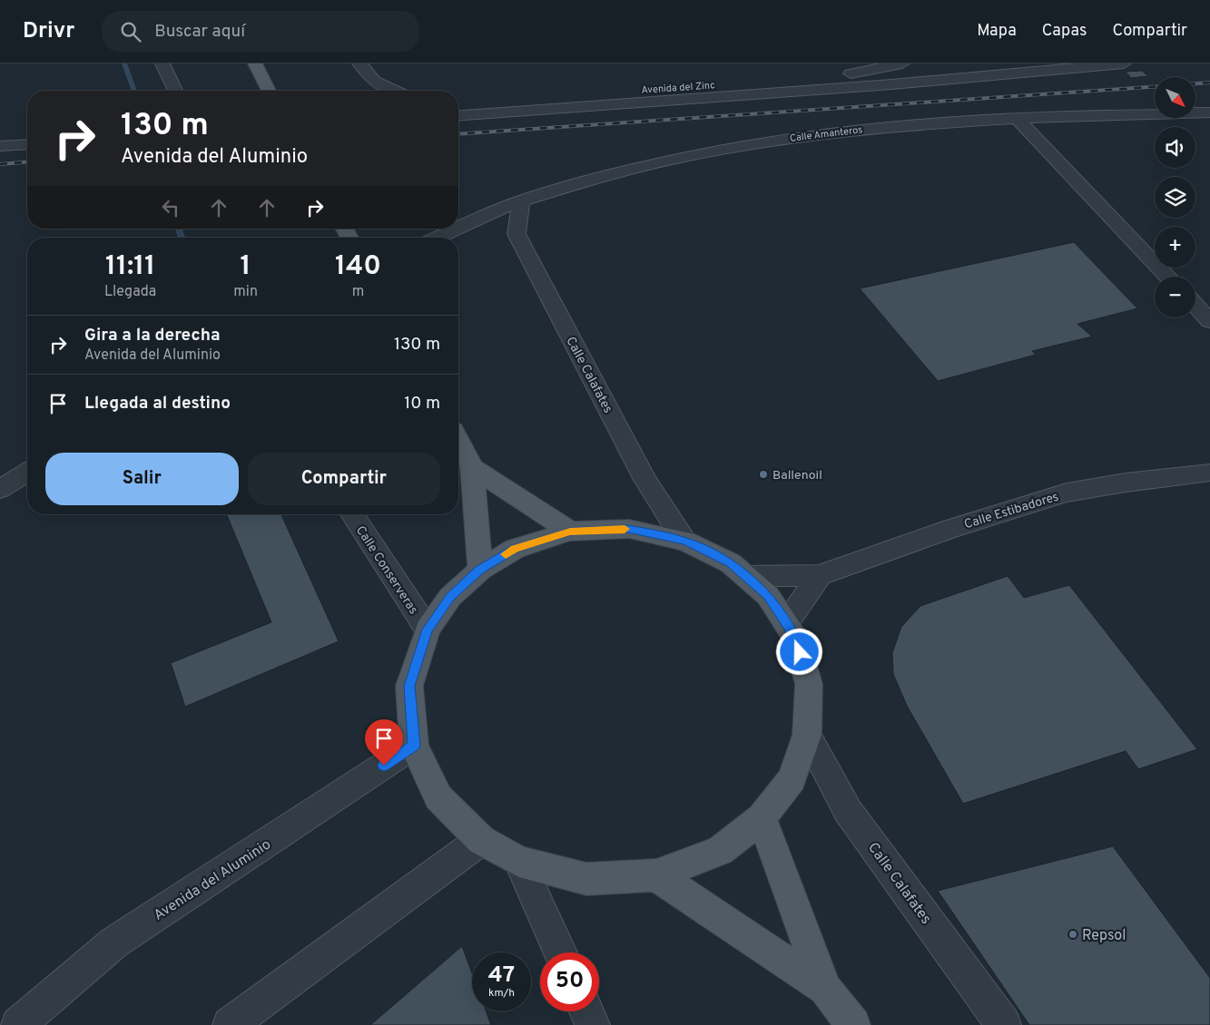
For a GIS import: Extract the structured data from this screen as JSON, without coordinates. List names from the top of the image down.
{
  "streets": {
    "street": [
      "Avenida del Zinc",
      "Calle Amanteros",
      "Calle Calafates",
      "Calle Estibadores",
      "Calle Conserveras",
      "Avenida del Aluminio"
    ]
  },
  "crossings": [
    ["Calle Amanteros", "Calle Calafates"]
  ],
  "places": ["Ballenoil", "Repsol"],
  "north": "bottom right",
  "page": {
    "header": "Drivr",
    "search": "Buscar aquí",
    "nav": ["Mapa", "Capas", "Compartir"],
    "map_buttons": ["+", "−"],
    "turn": ["130 m", "Avenida del Aluminio"],
    "eta": [
      "11:11",
      "Llegada",
      "1",
      "min",
      "140",
      "m"
    ],
    "list": [
      {
        "name": "Gira a la derecha",
        "note": "Avenida del Aluminio",
        "value": "130 m"
      },
      {
        "name": "Llegada al destino",
        "value": "10 m"
      }
    ],
    "buttons": ["Salir", "Compartir"],
    "speed": "47 km/h",
    "limit": "50"
  }
}
